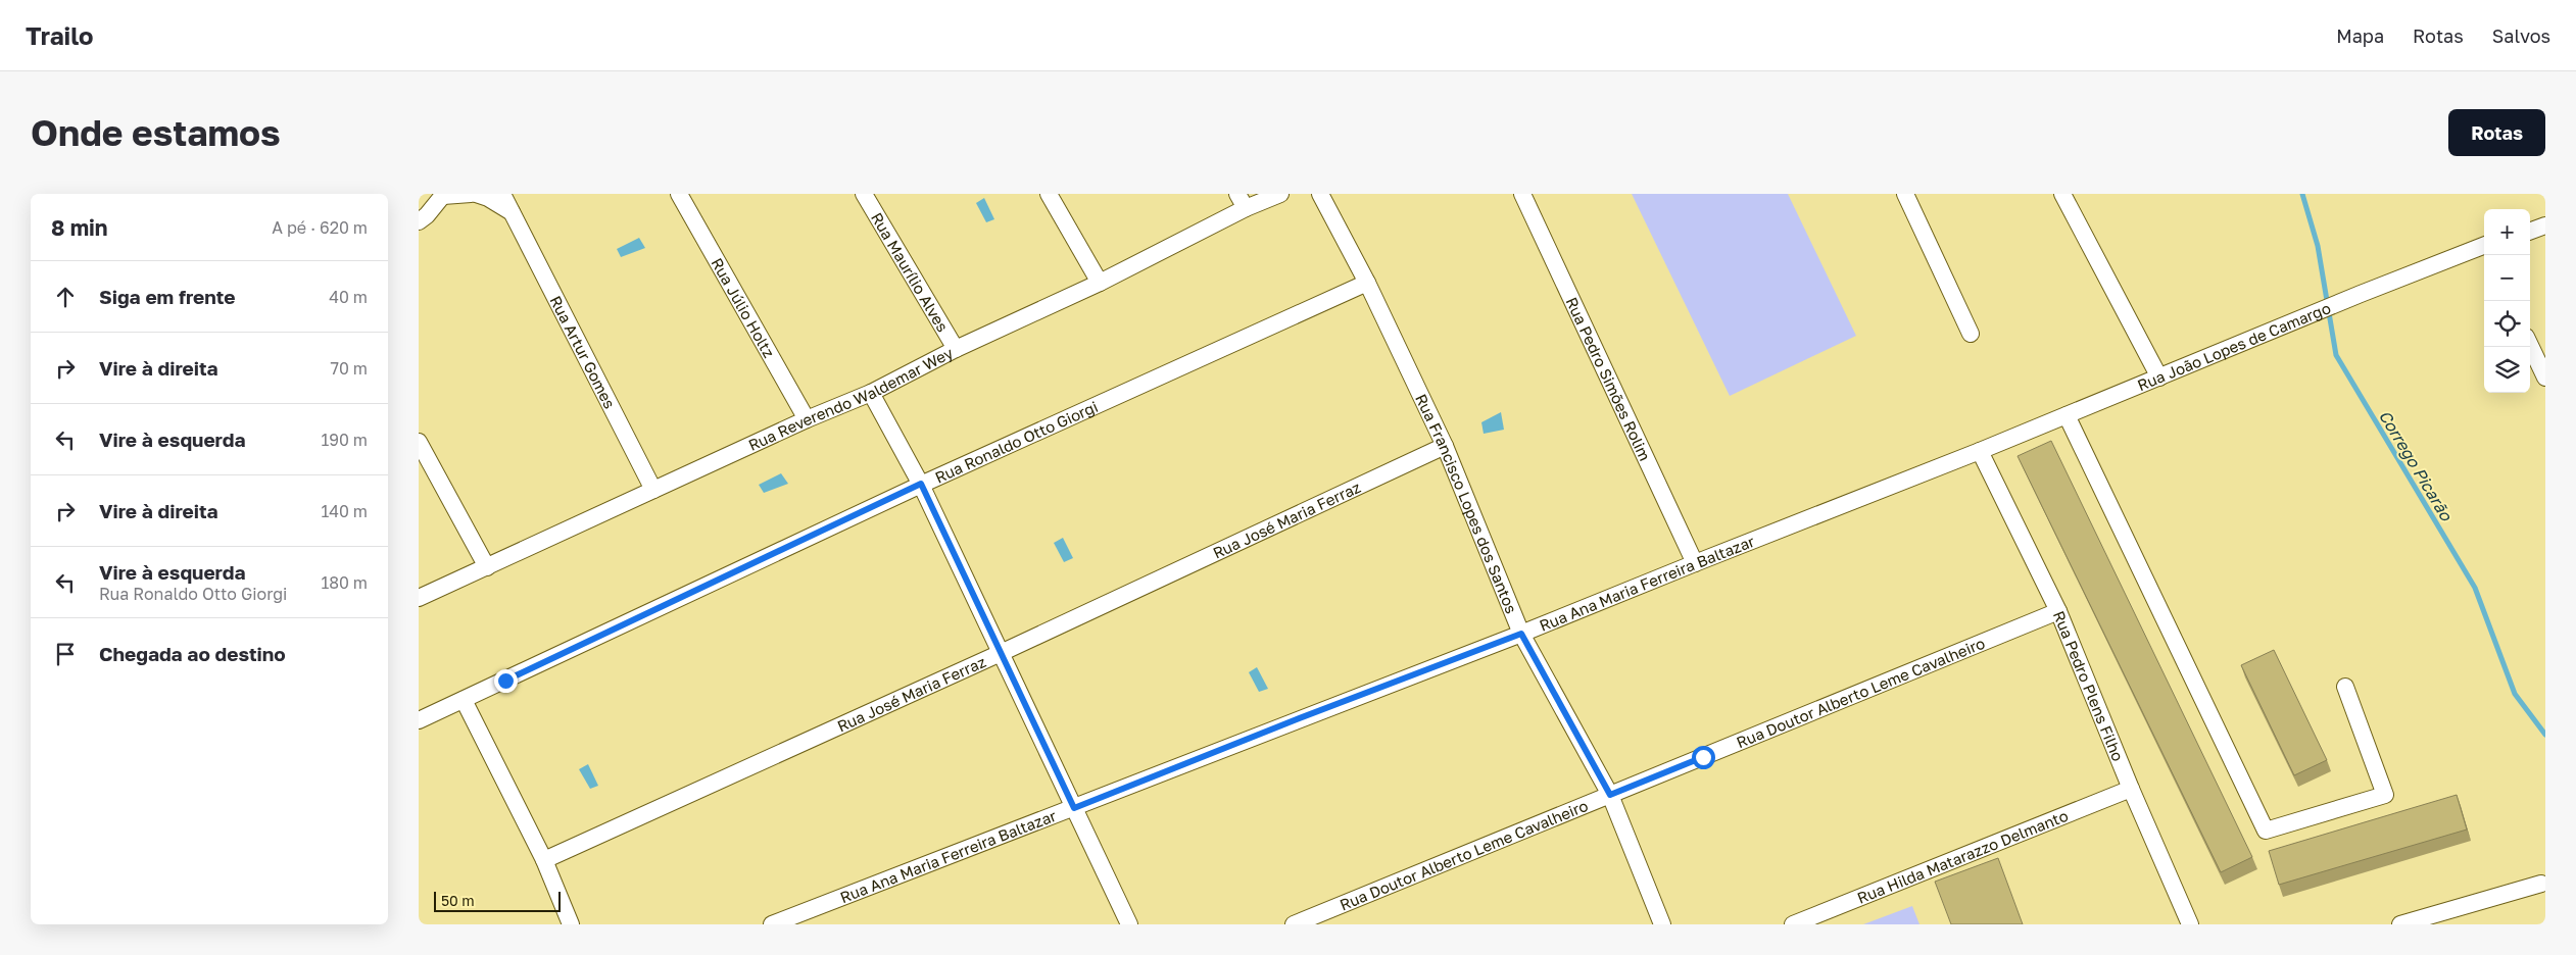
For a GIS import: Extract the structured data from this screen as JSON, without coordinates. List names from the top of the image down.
{
  "streets": {
    "street": [
      "Rua Maurílio Alves",
      "Rua Júlio Holtz",
      "Rua João Lopes de Camargo",
      "Rua Artur Gomes",
      "Rua Pedro Simões Rolim",
      "Rua Reverendo Waldemar Wey",
      "Rua Ronaldo Otto Giorgi",
      "Rua Francisco Lopes dos Santos",
      "Rua José Maria Ferraz",
      "Rua Ana Maria Ferreira Baltazar",
      "Rua Pedro Plens Filho",
      "Rua Doutor Alberto Leme Cavalheiro",
      "Rua Hilda Matarazzo Delmanto"
    ]
  },
  "crossings": [
    ["Rua Maurílio Alves", "Rua Reverendo Waldemar Wey"],
    ["Rua Júlio Holtz", "Rua Reverendo Waldemar Wey"],
    ["Rua João Lopes de Camargo", "Rua Ana Maria Ferreira Baltazar"],
    ["Rua João Lopes de Camargo", "Rua Pedro Plens Filho"],
    ["Rua Artur Gomes", "Rua Reverendo Waldemar Wey"],
    ["Rua Pedro Simões Rolim", "Rua Ana Maria Ferreira Baltazar"],
    ["Rua Ronaldo Otto Giorgi", "Rua Francisco Lopes dos Santos"],
    ["Rua Francisco Lopes dos Santos", "Rua José Maria Ferraz"],
    ["Rua Francisco Lopes dos Santos", "Rua Ana Maria Ferreira Baltazar"],
    ["Rua Francisco Lopes dos Santos", "Rua Doutor Alberto Leme Cavalheiro"],
    ["Rua Ana Maria Ferreira Baltazar", "Rua Pedro Plens Filho"],
    ["Rua Pedro Plens Filho", "Rua Doutor Alberto Leme Cavalheiro"],
    ["Rua Pedro Plens Filho", "Rua Hilda Matarazzo Delmanto"]
  ],
  "water": ["Corrego Picarão"],
  "scale_bar": "50 m",
  "page": {
    "header": "Trailo",
    "nav": ["Mapa", "Rotas", "Salvos"],
    "buttons": "Rotas",
    "title": "Onde estamos",
    "heading": ["8 min", "A pé · 620 m"],
    "map_buttons": ["+", "−"],
    "list": [
      ["Siga em frente", "40 m"],
      ["Vire à direita", "70 m"],
      ["Vire à esquerda", "190 m"],
      ["Vire à direita", "140 m"],
      ["Vire à esquerda", "Rua Ronaldo Otto Giorgi", "180 m"],
      "Chegada ao destino"
    ],
    "scale": "50 m"
  }
}
